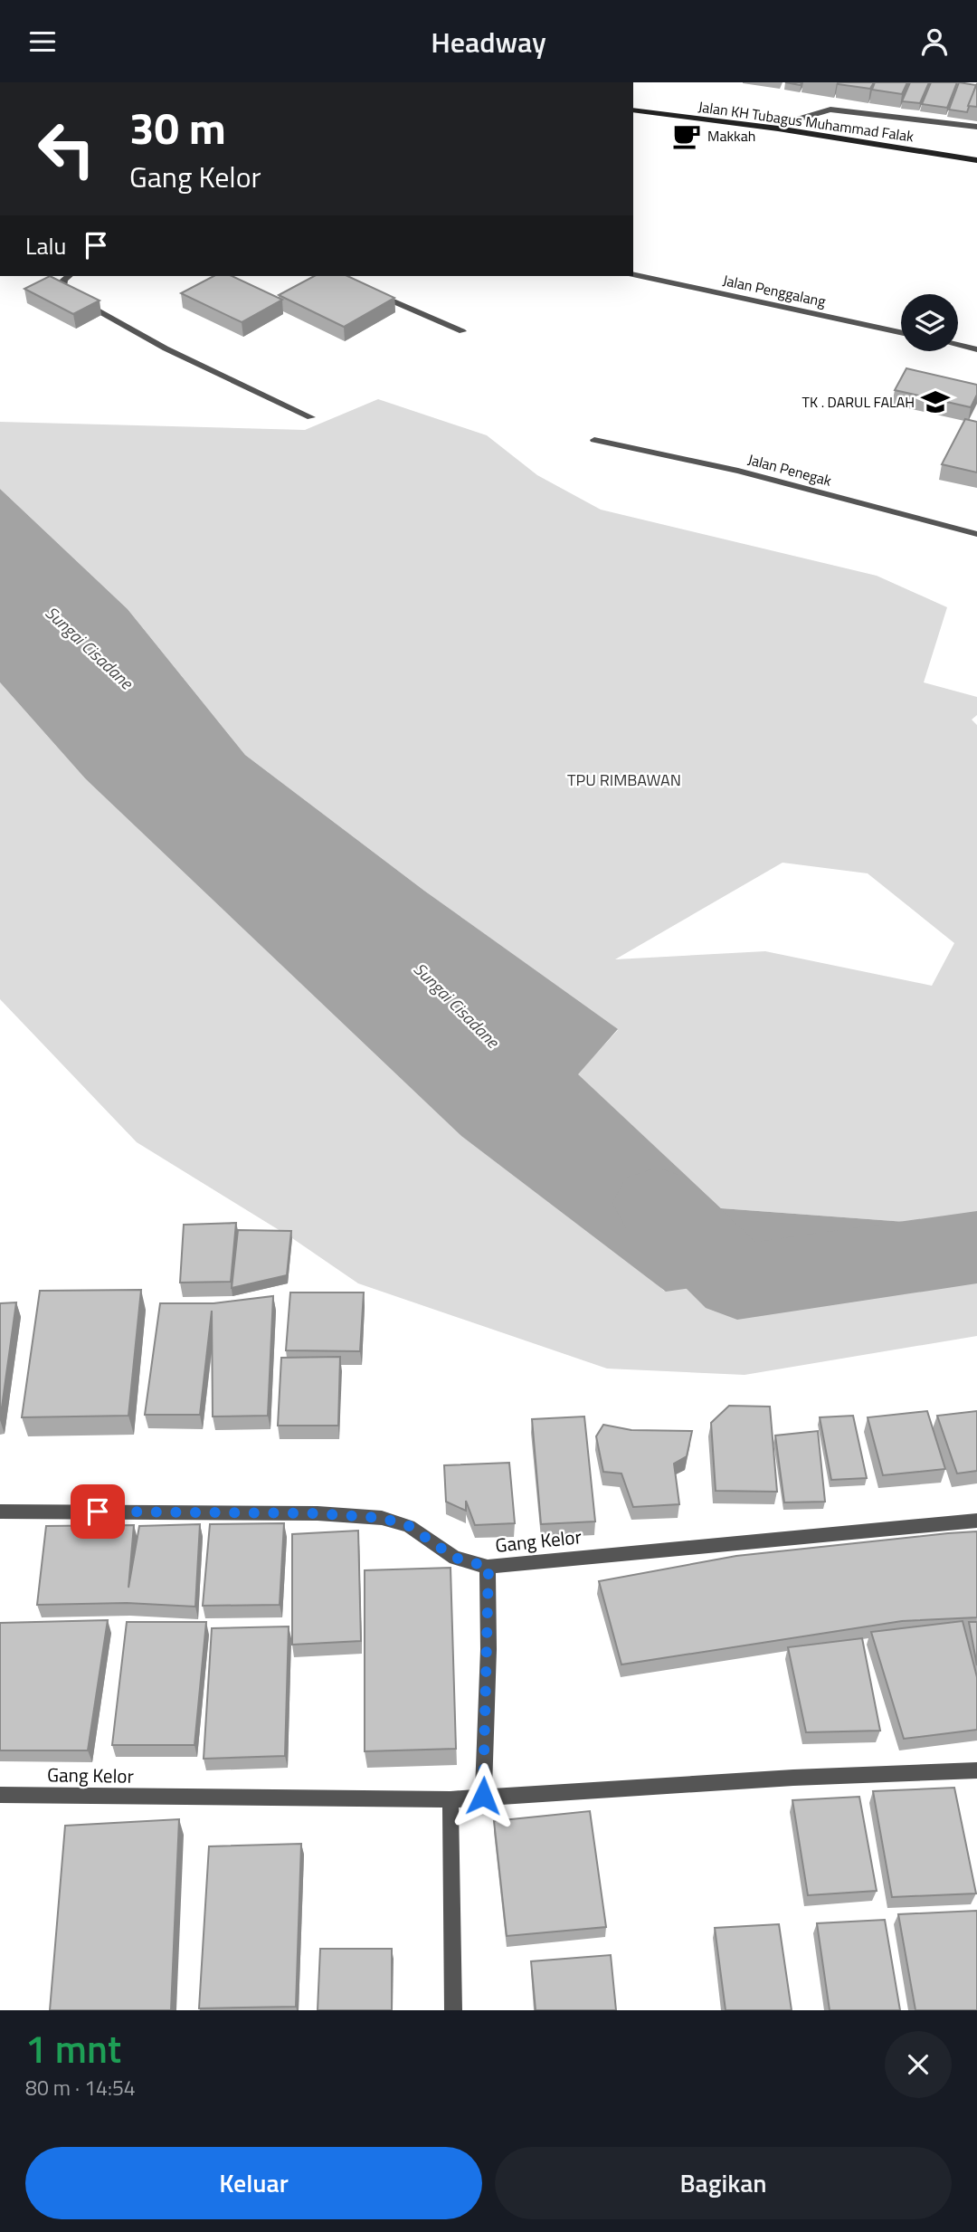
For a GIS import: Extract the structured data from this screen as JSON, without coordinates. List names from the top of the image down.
{
  "streets": {
    "main road": ["Jalan KH Tubagus Muhammad Falak"],
    "street": ["Jalan Penggalang", "Jalan Penegak", "Gang Kelor"]
  },
  "water": ["Sungai Cisadane"],
  "parks": ["TPU RIMBAWAN"],
  "places": {
    "cafe": ["Makkah"],
    "school or university": ["TK . DARUL FALAH"]
  },
  "page": {
    "header": "Headway",
    "turn": ["30 m", "Gang Kelor"],
    "then": "Lalu",
    "heading": ["1 mnt", "80 m · 14:54"],
    "buttons": ["Keluar", "Bagikan"]
  }
}
